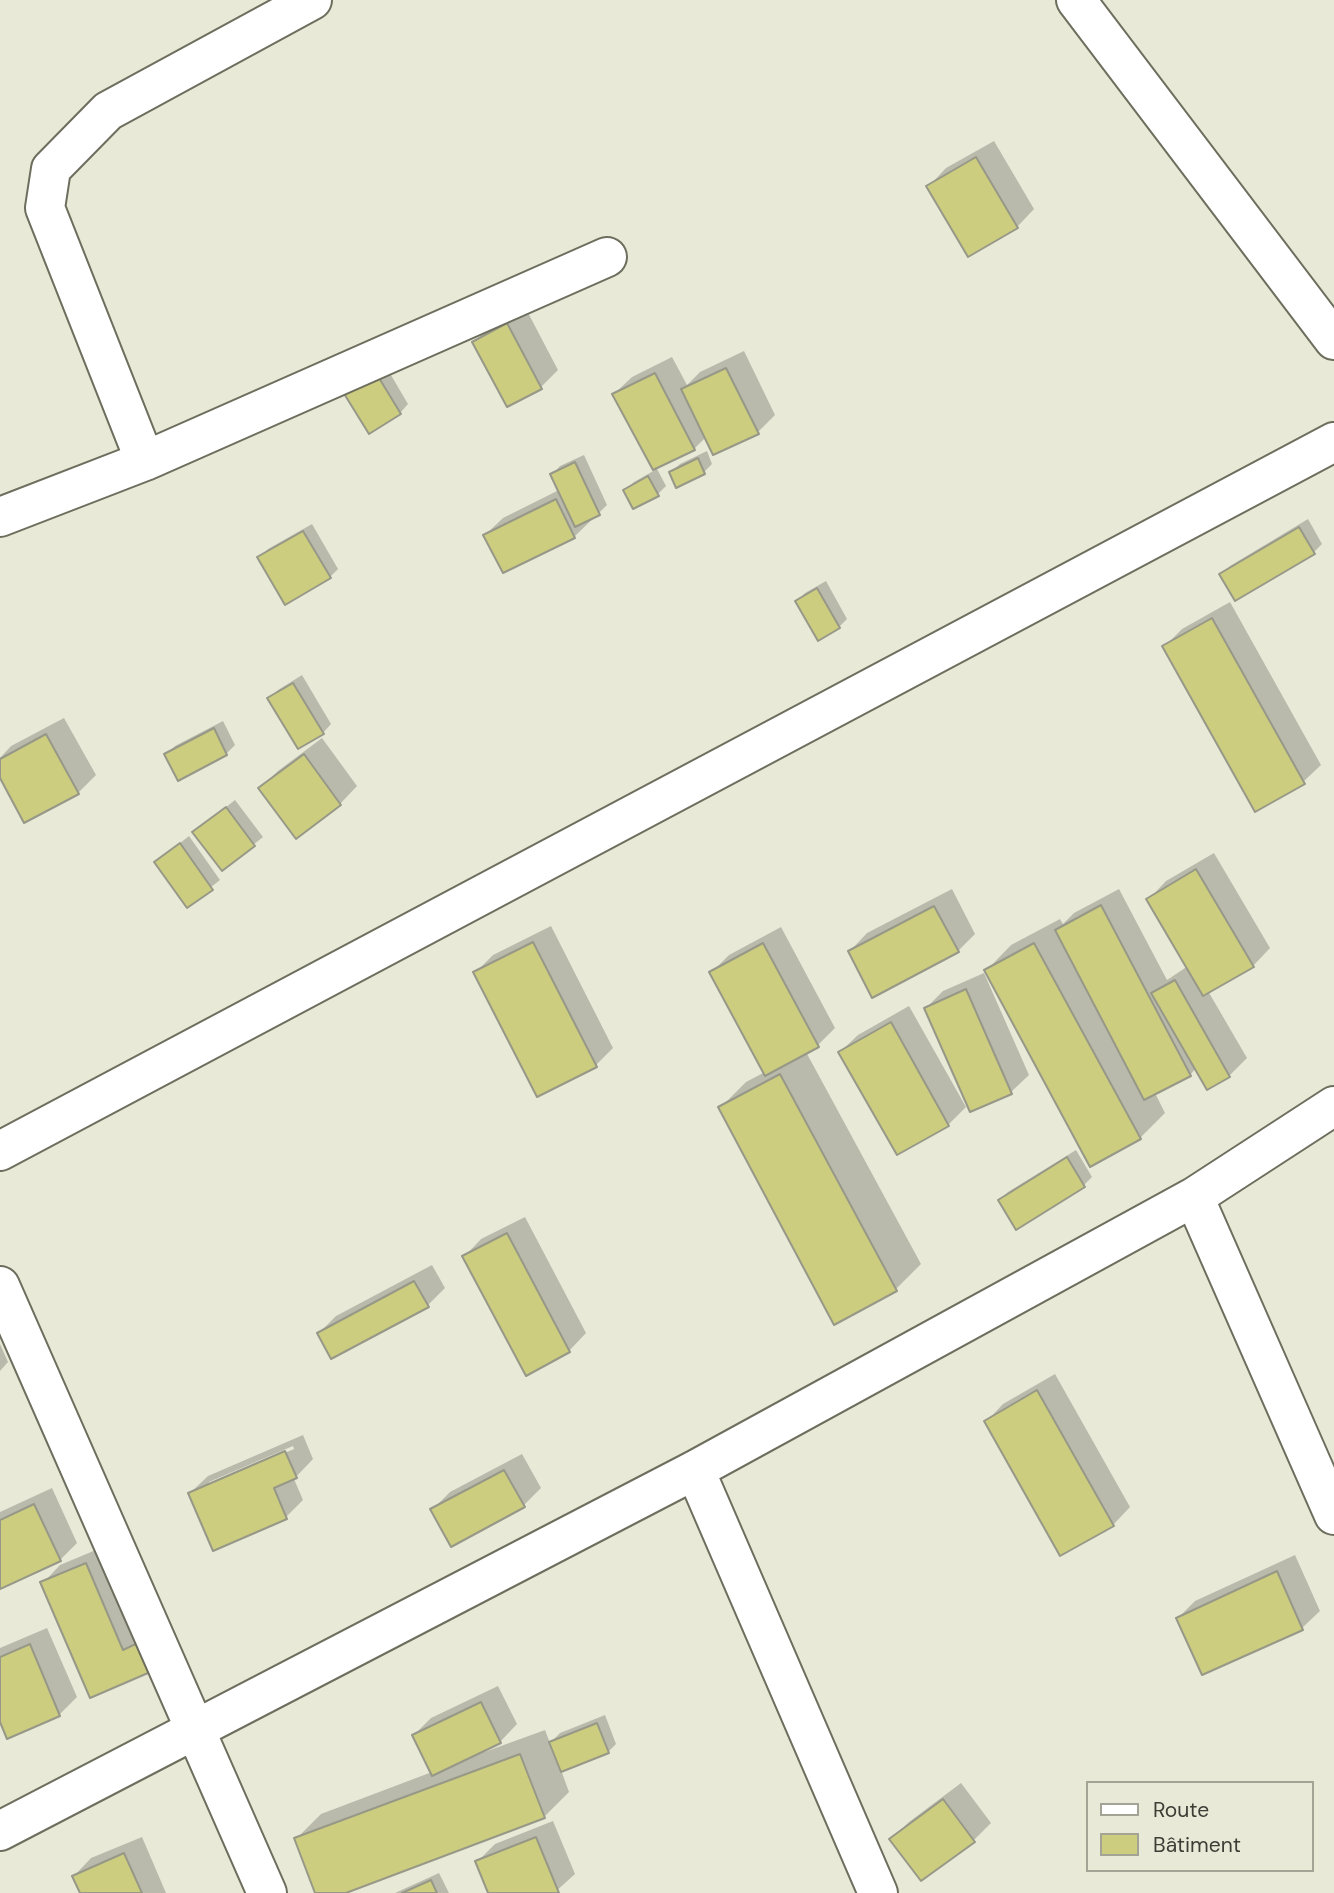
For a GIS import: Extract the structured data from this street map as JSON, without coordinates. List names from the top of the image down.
{
  "legend": ["Route", "Bâtiment"]
}
